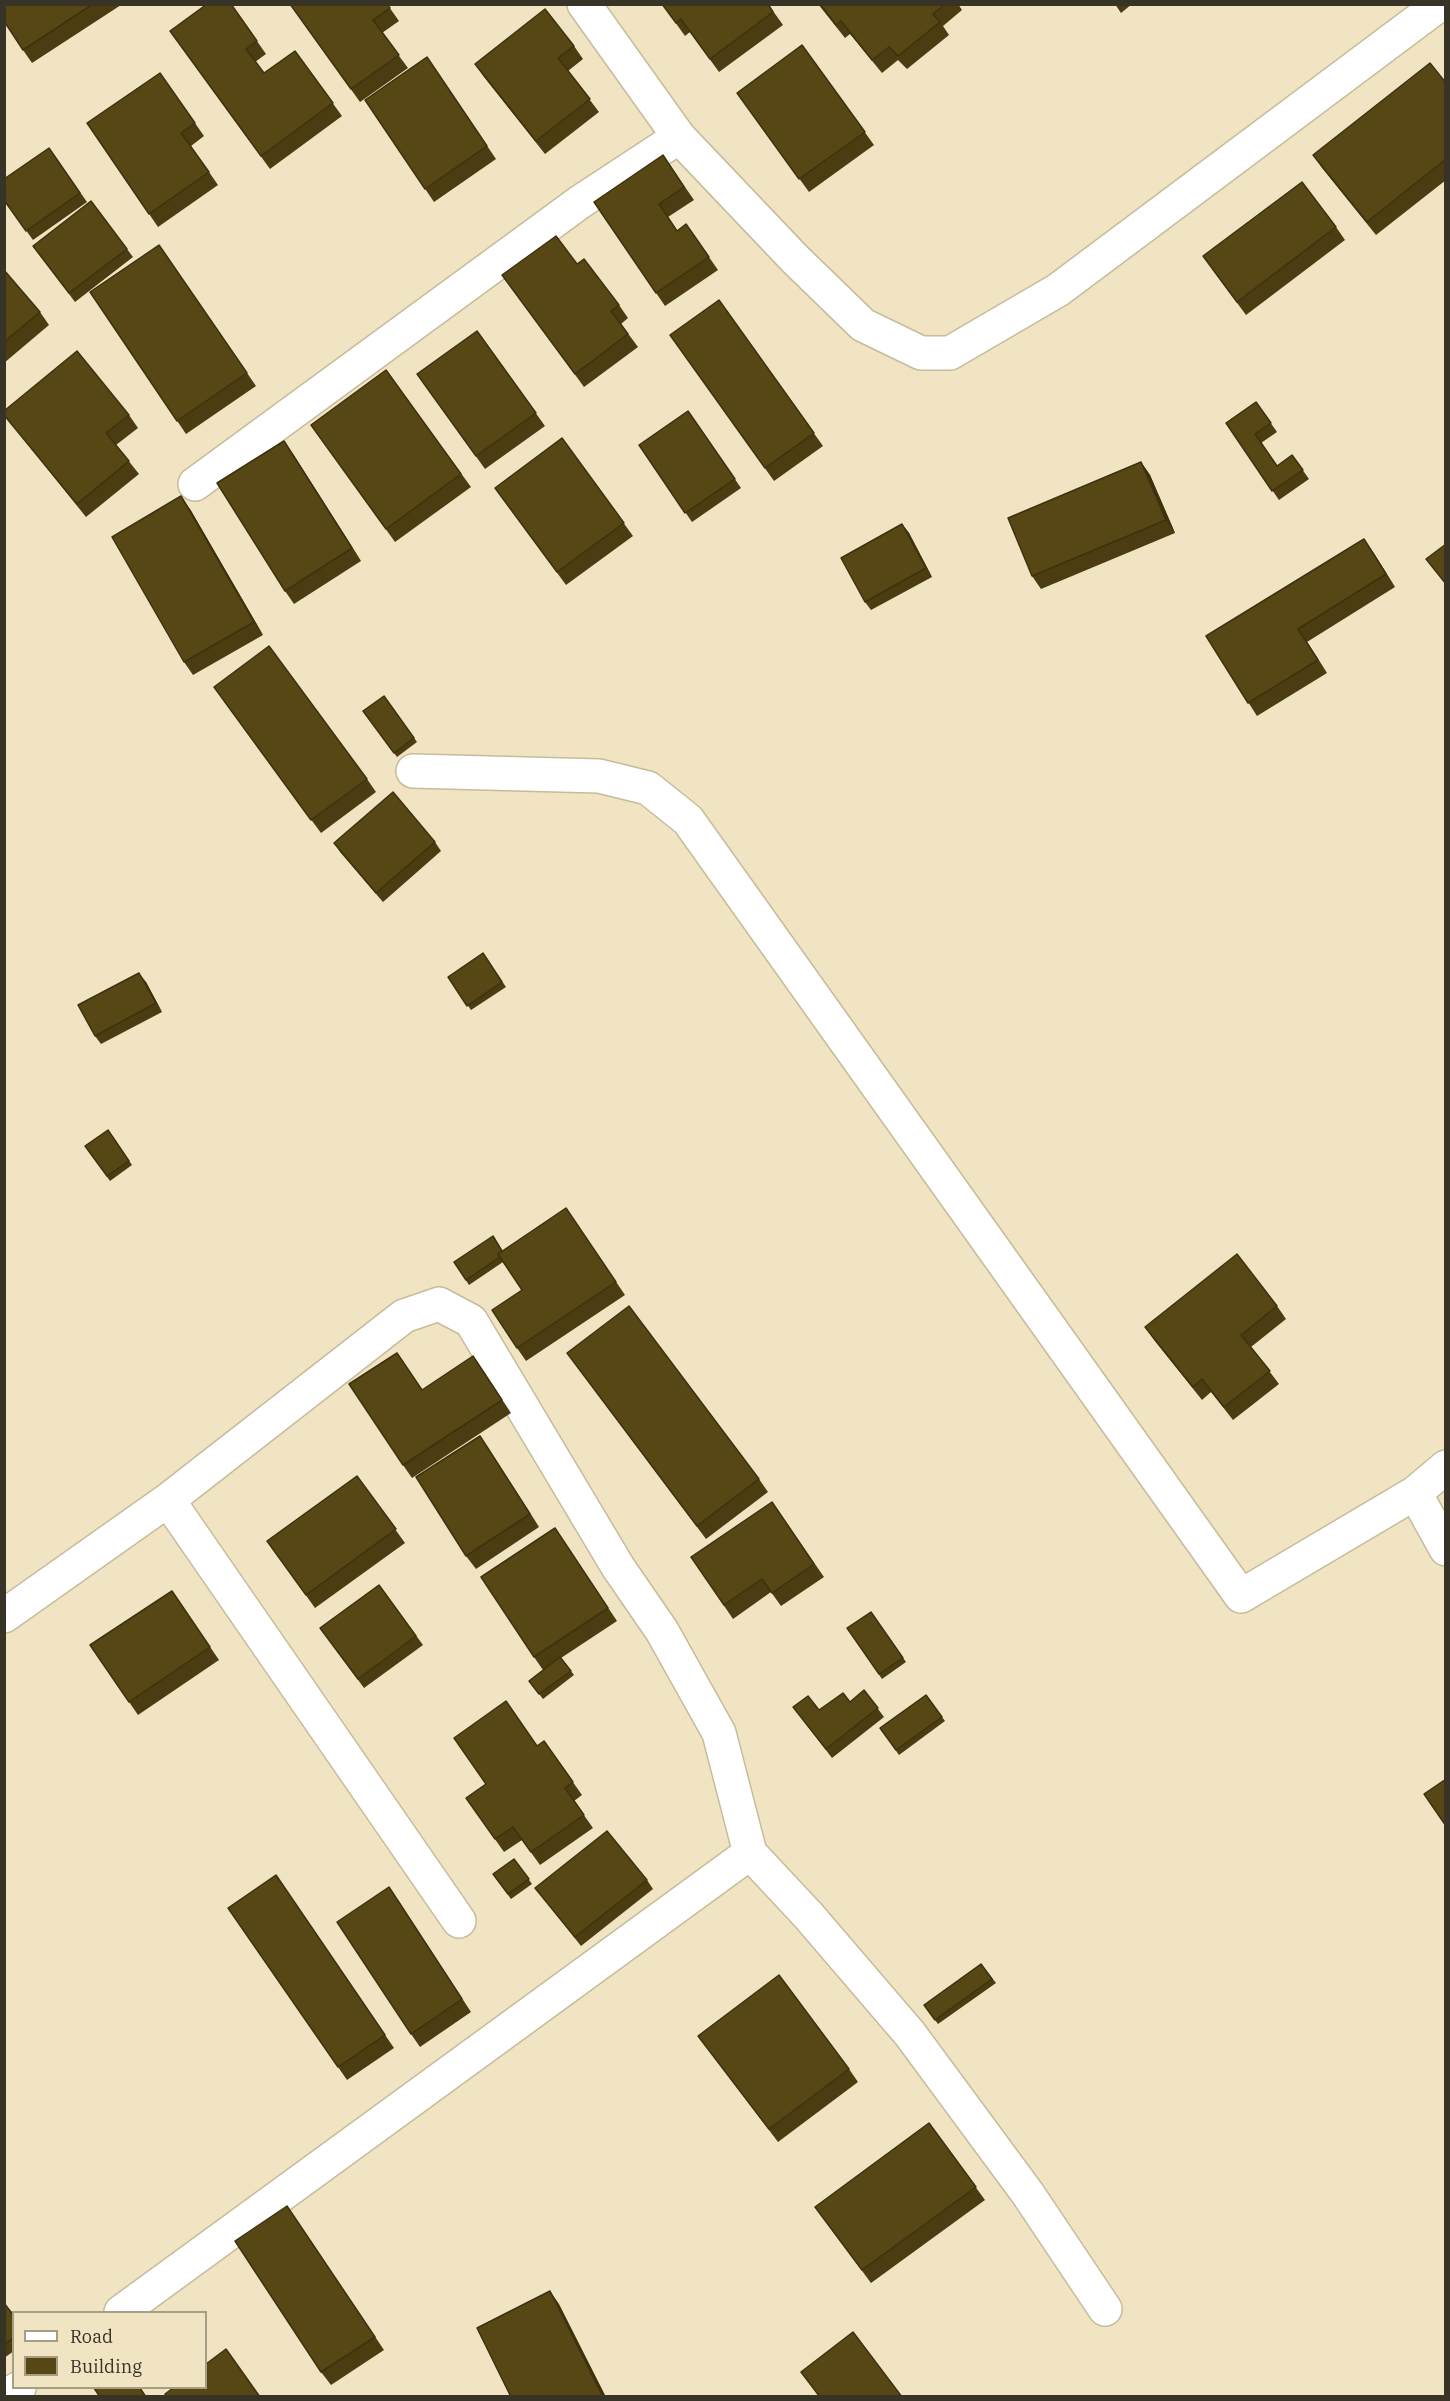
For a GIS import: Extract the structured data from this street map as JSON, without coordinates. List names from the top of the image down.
{
  "legend": ["Road", "Building"]
}
